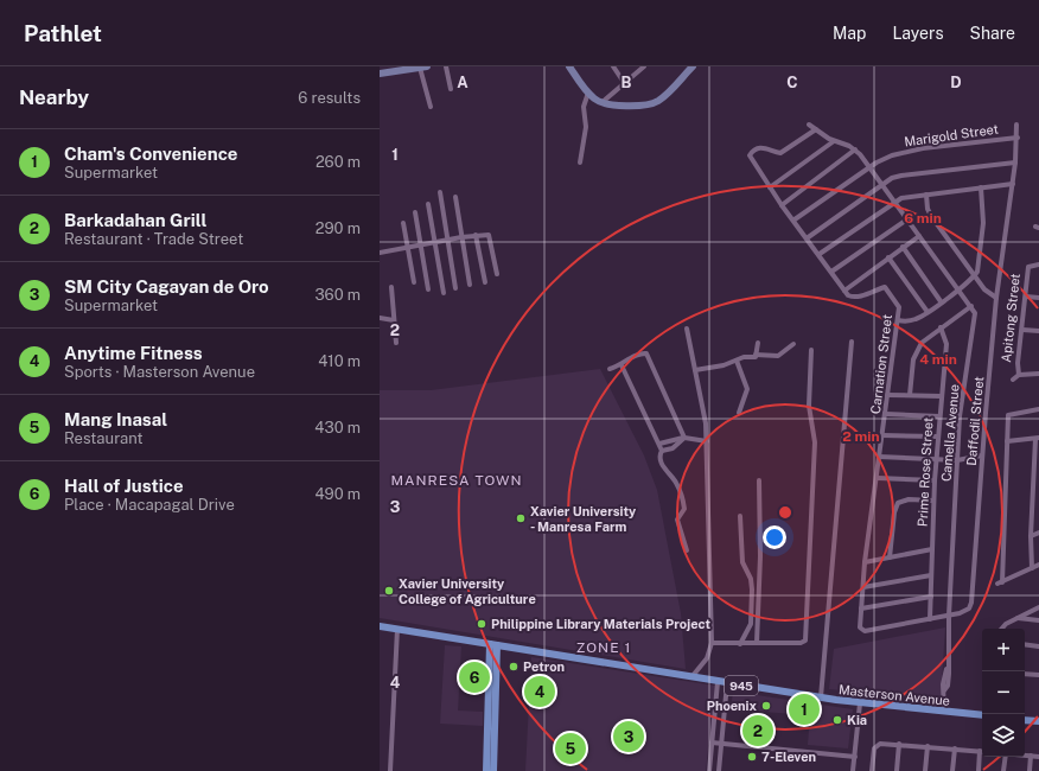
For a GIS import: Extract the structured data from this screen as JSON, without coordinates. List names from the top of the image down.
{
  "streets": {
    "main road": ["945", "Masterson Avenue"],
    "street": [
      "Marigold Street",
      "Apitong Street",
      "Carnation Street",
      "Daffodil Street",
      "Camella Avenue",
      "Prime Rose Street"
    ]
  },
  "crossings": [
    ["Marigold Street", "Daffodil Street"],
    ["Carnation Street", "Daffodil Street"],
    ["Daffodil Street", "Camella Avenue"],
    ["Daffodil Street", "Prime Rose Street"],
    ["Camella Avenue", "Masterson Avenue"]
  ],
  "districts": ["MANRESA TOWN", "ZONE 1"],
  "places": [
    "Xavier University - Manresa Farm",
    "Xavier University College of Agriculture",
    "Philippine Library Materials Project",
    "Petron",
    "Phoenix",
    "Kia",
    "7-Eleven"
  ],
  "page": {
    "header": "Pathlet",
    "nav": ["Map", "Layers", "Share"],
    "heading": ["Nearby", "6 results"],
    "list": [
      {
        "mark": "1",
        "name": "Cham's Convenience",
        "note": "Supermarket",
        "value": "260 m"
      },
      {
        "mark": "2",
        "name": "Barkadahan Grill",
        "note": "Restaurant · Trade Street",
        "value": "290 m"
      },
      {
        "mark": "3",
        "name": "SM City Cagayan de Oro",
        "note": "Supermarket",
        "value": "360 m"
      },
      {
        "mark": "4",
        "name": "Anytime Fitness",
        "note": "Sports · Masterson Avenue",
        "value": "410 m"
      },
      {
        "mark": "5",
        "name": "Mang Inasal",
        "note": "Restaurant",
        "value": "430 m"
      },
      {
        "mark": "6",
        "name": "Hall of Justice",
        "note": "Place · Macapagal Drive",
        "value": "490 m"
      }
    ],
    "map_buttons": ["+", "−"],
    "pins": [
      "6",
      "4",
      "1",
      "2",
      "3",
      "5"
    ]
  },
  "grid": {
    "columns": [
      "A",
      "B",
      "C",
      "D"
    ],
    "rows": [
      "1",
      "2",
      "3",
      "4"
    ]
  },
  "rings": ["6 min", "4 min", "2 min"]
}
